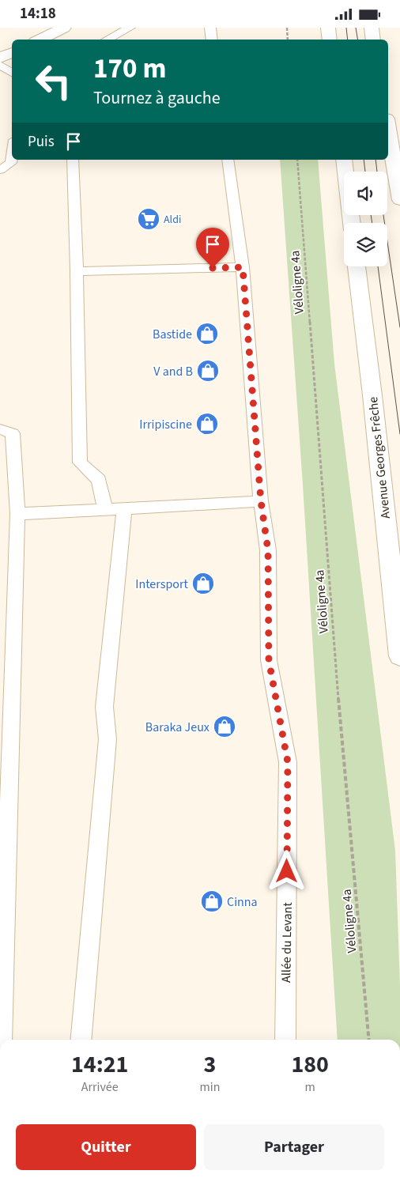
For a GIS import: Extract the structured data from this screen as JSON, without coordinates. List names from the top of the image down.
{
  "streets": {
    "main road": ["Avenue Georges Frêche"],
    "lane": ["Allée du Levant"],
    "path": ["Véloligne 4a"]
  },
  "places": {
    "supermarket": ["Aldi"],
    "shop": [
      "Bastide",
      "V and B",
      "Irripiscine",
      "Intersport",
      "Baraka Jeux",
      "Cinna"
    ]
  },
  "page": {
    "status": "14:18",
    "turn": ["170 m", "Tournez à gauche"],
    "then": "Puis",
    "eta": [
      "14:21",
      "Arrivée",
      "3",
      "min",
      "180",
      "m"
    ],
    "buttons": ["Quitter", "Partager"]
  }
}
